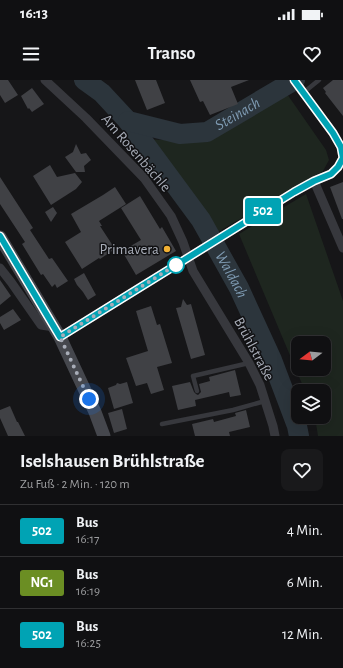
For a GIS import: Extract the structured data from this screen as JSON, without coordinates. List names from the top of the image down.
{
  "streets": {
    "street": ["Am Rosenbächle", "Brühlstraße"]
  },
  "crossings": [
    ["Am Rosenbächle", "Brühlstraße"]
  ],
  "water": ["Steinach", "Waldach"],
  "places": ["Primavera"],
  "lines": ["bus line 502"],
  "north": "left",
  "page": {
    "status": "16:13",
    "header": "Transo",
    "on_map": "502",
    "heading": ["Iselshausen Brühlstraße", "Zu Fuß · 2 Min. · 120 m"],
    "list": [
      {
        "mark": "502",
        "name": "Bus",
        "note": "16:17",
        "value": "4 Min."
      },
      {
        "mark": "NG1",
        "name": "Bus",
        "note": "16:19",
        "value": "6 Min."
      },
      {
        "mark": "502",
        "name": "Bus",
        "note": "16:25",
        "value": "12 Min."
      }
    ]
  }
}
